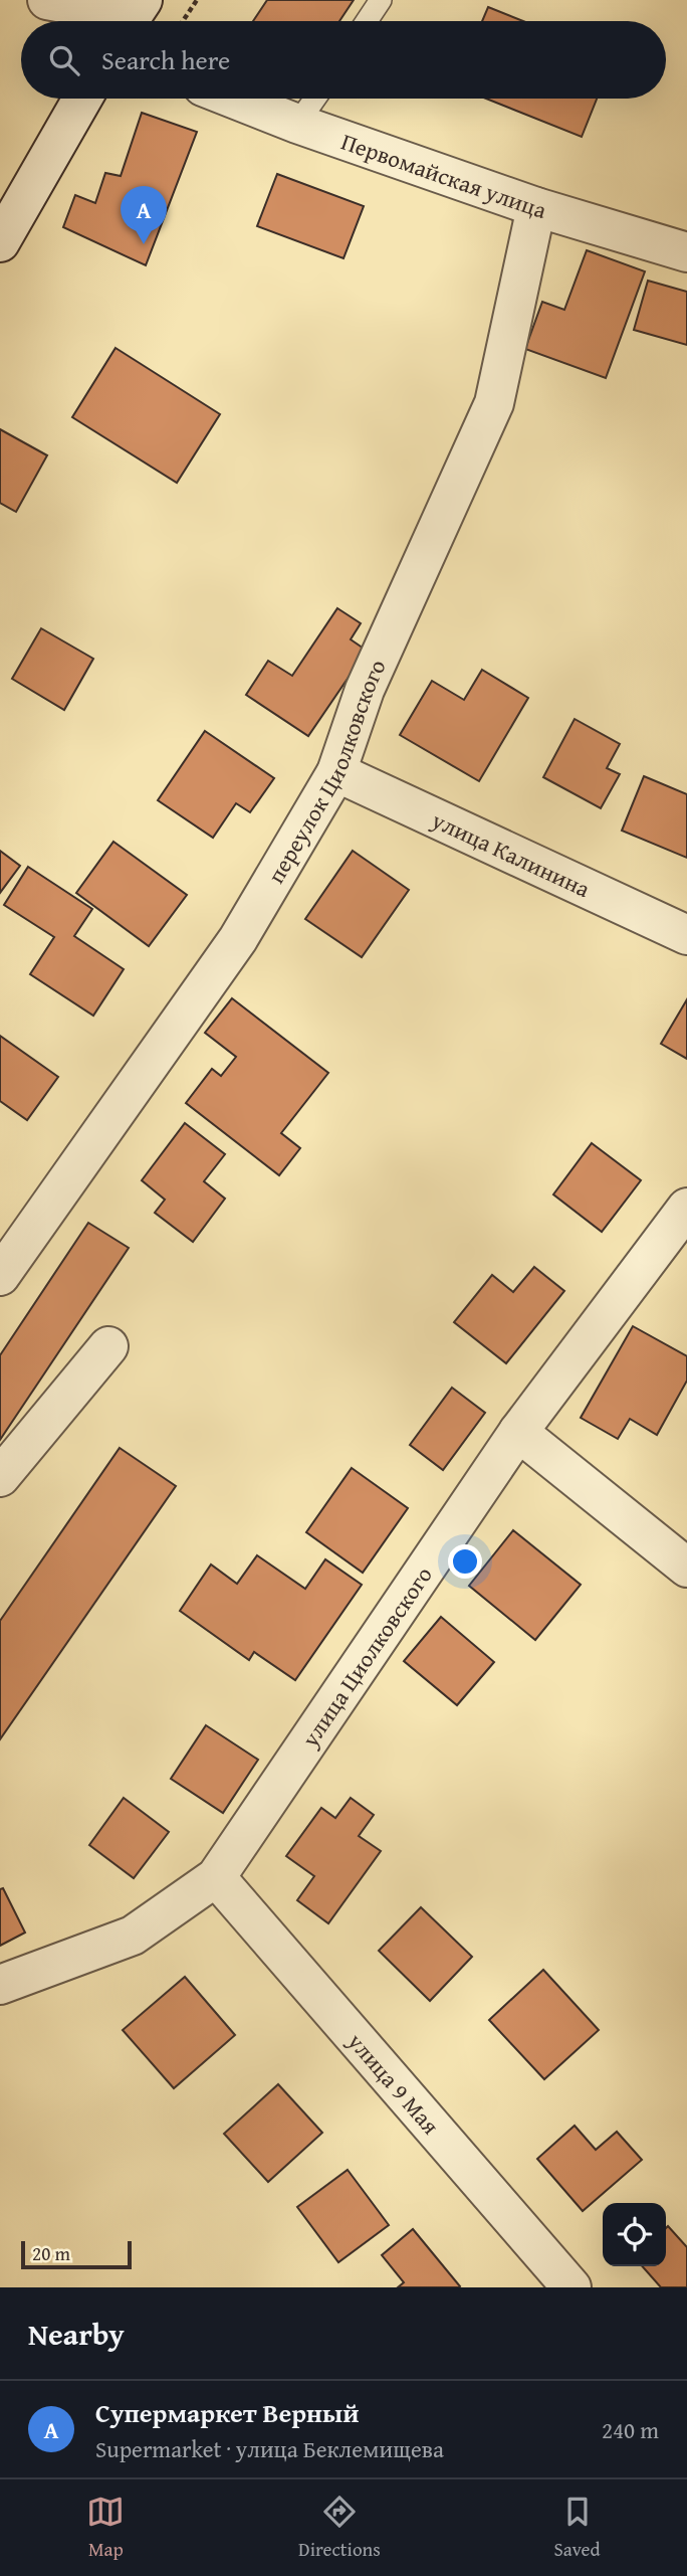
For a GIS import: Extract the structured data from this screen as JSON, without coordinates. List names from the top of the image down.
{
  "streets": {
    "street": [
      "Первомайская улица",
      "переулок Циолковского",
      "улица Калинина",
      "улица Циолковского",
      "улица 9 Мая"
    ]
  },
  "crossings": [
    ["Первомайская улица", "переулок Циолковского"],
    ["переулок Циолковского", "улица Калинина"],
    ["улица Циолковского", "улица 9 Мая"]
  ],
  "scale_bar": "20 m",
  "page": {
    "search": "Search here",
    "pins": "A",
    "scale": "20 m",
    "heading": "Nearby",
    "list": [
      {
        "mark": "A",
        "name": "Супермаркет Верный",
        "note": "Supermarket · улица Беклемищева",
        "value": "240 m"
      }
    ],
    "nav": ["Map", "Directions", "Saved"]
  }
}
